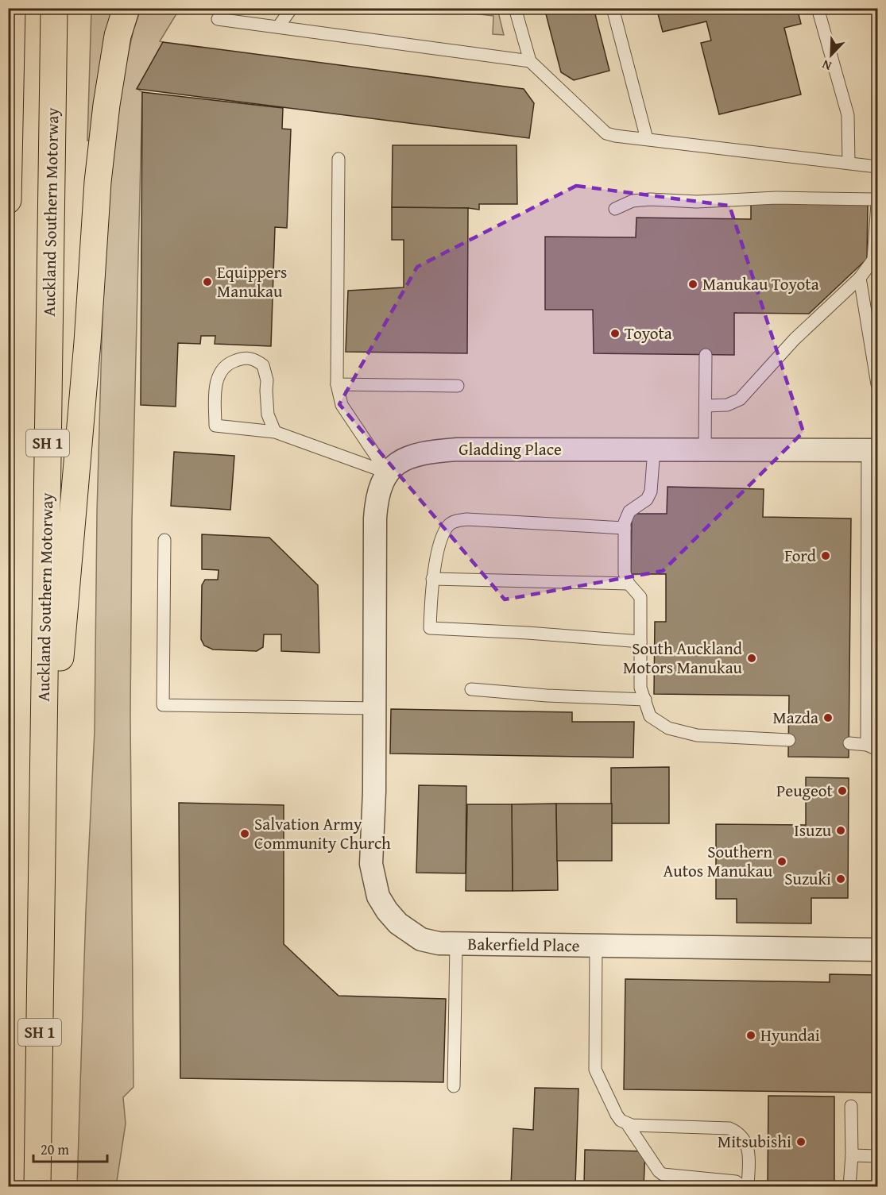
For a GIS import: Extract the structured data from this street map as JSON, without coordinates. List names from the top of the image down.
{
  "streets": {
    "highway": ["Auckland Southern Motorway", "SH 1"],
    "street": ["Gladding Place", "Bakerfield Place"]
  },
  "places": [
    "Equippers Manukau",
    "Manukau Toyota",
    "Toyota",
    "Ford",
    "South Auckland Motors Manukau",
    "Mazda",
    "Peugeot",
    "Isuzu",
    "Salvation Army Community Church",
    "Southern Autos Manukau",
    "Suzuki",
    "Hyundai",
    "Mitsubishi"
  ],
  "scale_bar": "20 m",
  "north": "bottom left"
}
